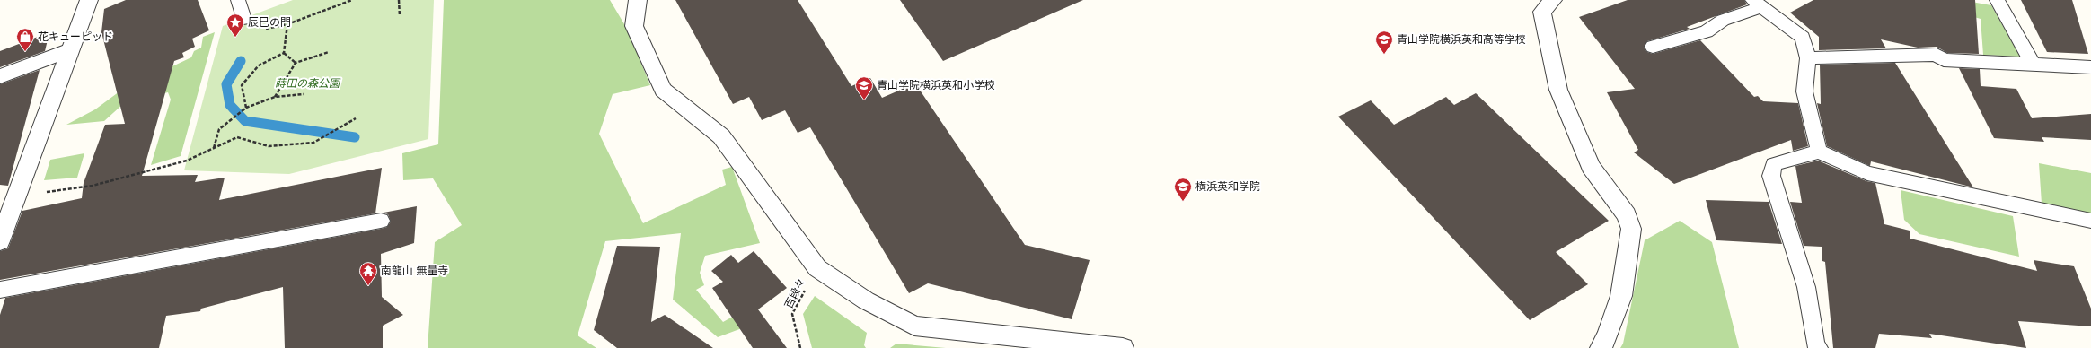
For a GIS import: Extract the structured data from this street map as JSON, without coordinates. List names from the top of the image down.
{
  "streets": {
    "path": ["百段々"]
  },
  "parks": ["蒔田の森公園"],
  "places": {
    "place": ["辰巳の門"],
    "shop": ["花キューピッド"],
    "school or university": ["青山学院横浜英和高等学校", "青山学院横浜英和小学校", "横浜英和学院"],
    "temple": ["南龍山 無量寺"]
  }
}
